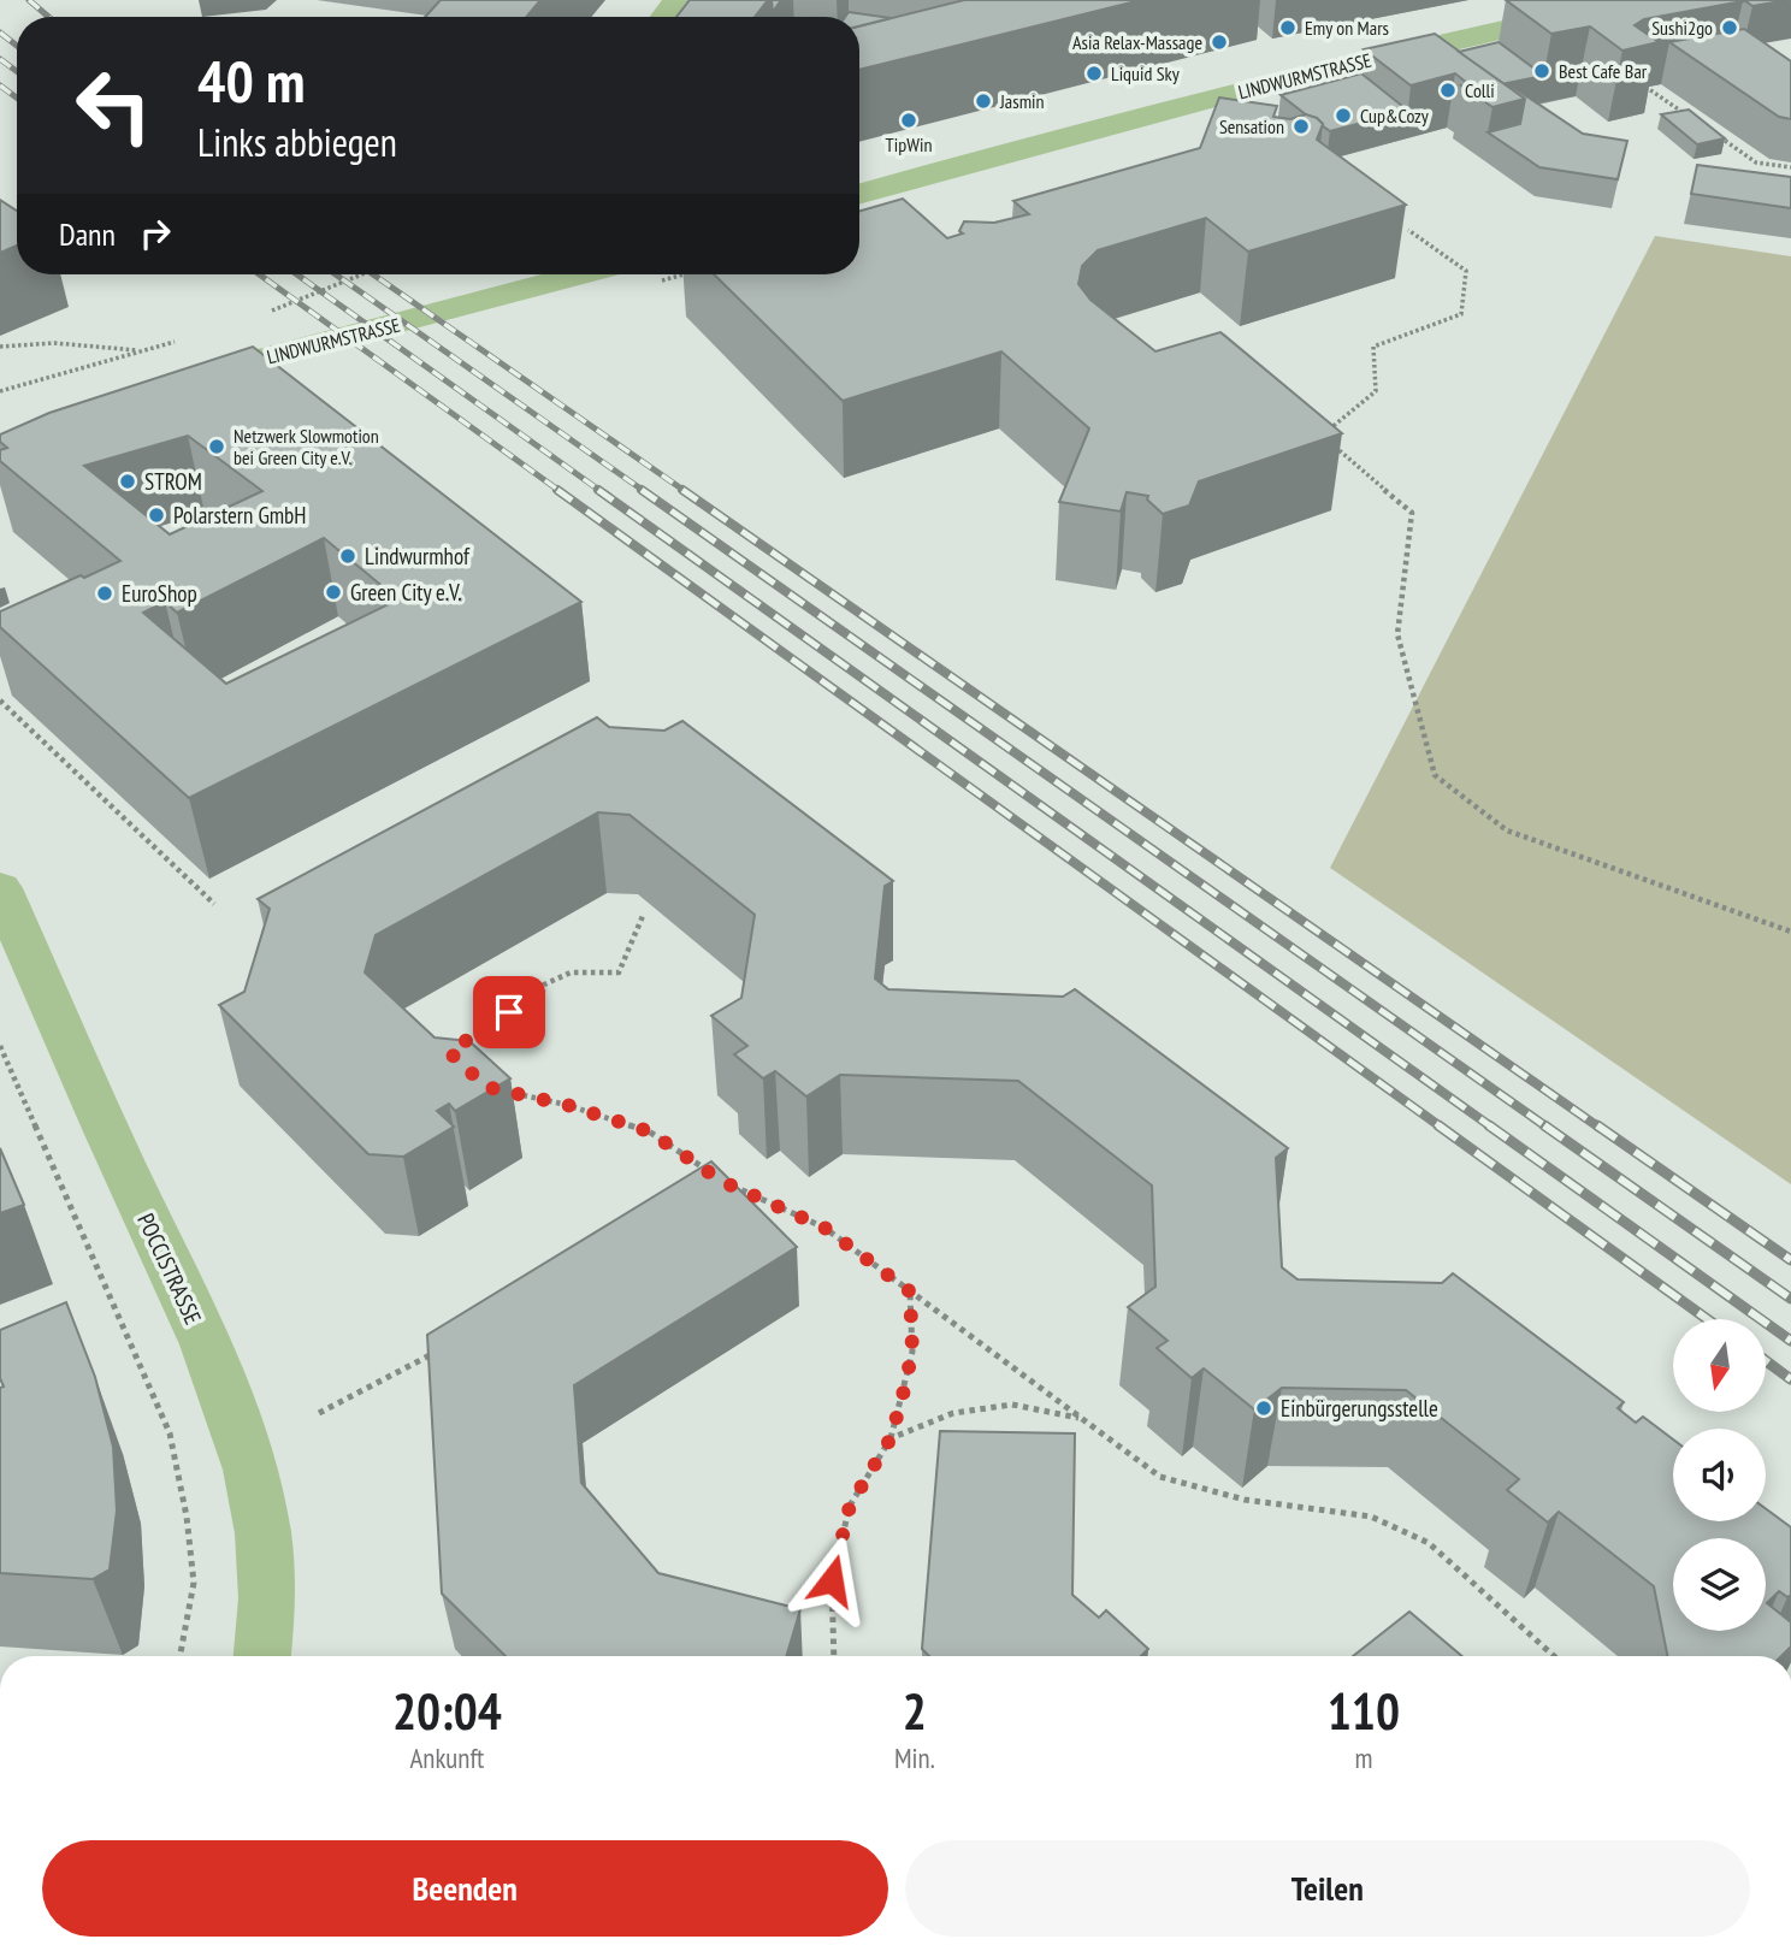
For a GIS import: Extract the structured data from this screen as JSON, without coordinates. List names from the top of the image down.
{
  "streets": {
    "main road": ["LINDWURMSTRASSE", "POCCISTRASSE"]
  },
  "places": [
    "Emy on Mars",
    "Sushi2go",
    "Asia Relax-Massage",
    "Best Cafe Bar",
    "Liquid Sky",
    "Colli",
    "Jasmin",
    "Cup&Cozy",
    "TipWin",
    "Sensation",
    "Netzwerk Slowmotion bei Green City e.V.",
    "STROM",
    "Polarstern GmbH",
    "Lindwurmhof",
    "Green City e.V.",
    "EuroShop",
    "Einbürgerungsstelle"
  ],
  "north": "bottom",
  "page": {
    "turn": ["40 m", "Links abbiegen"],
    "then": "Dann",
    "eta": [
      "20:04",
      "Ankunft",
      "2",
      "Min.",
      "110",
      "m"
    ],
    "buttons": ["Beenden", "Teilen"]
  }
}
